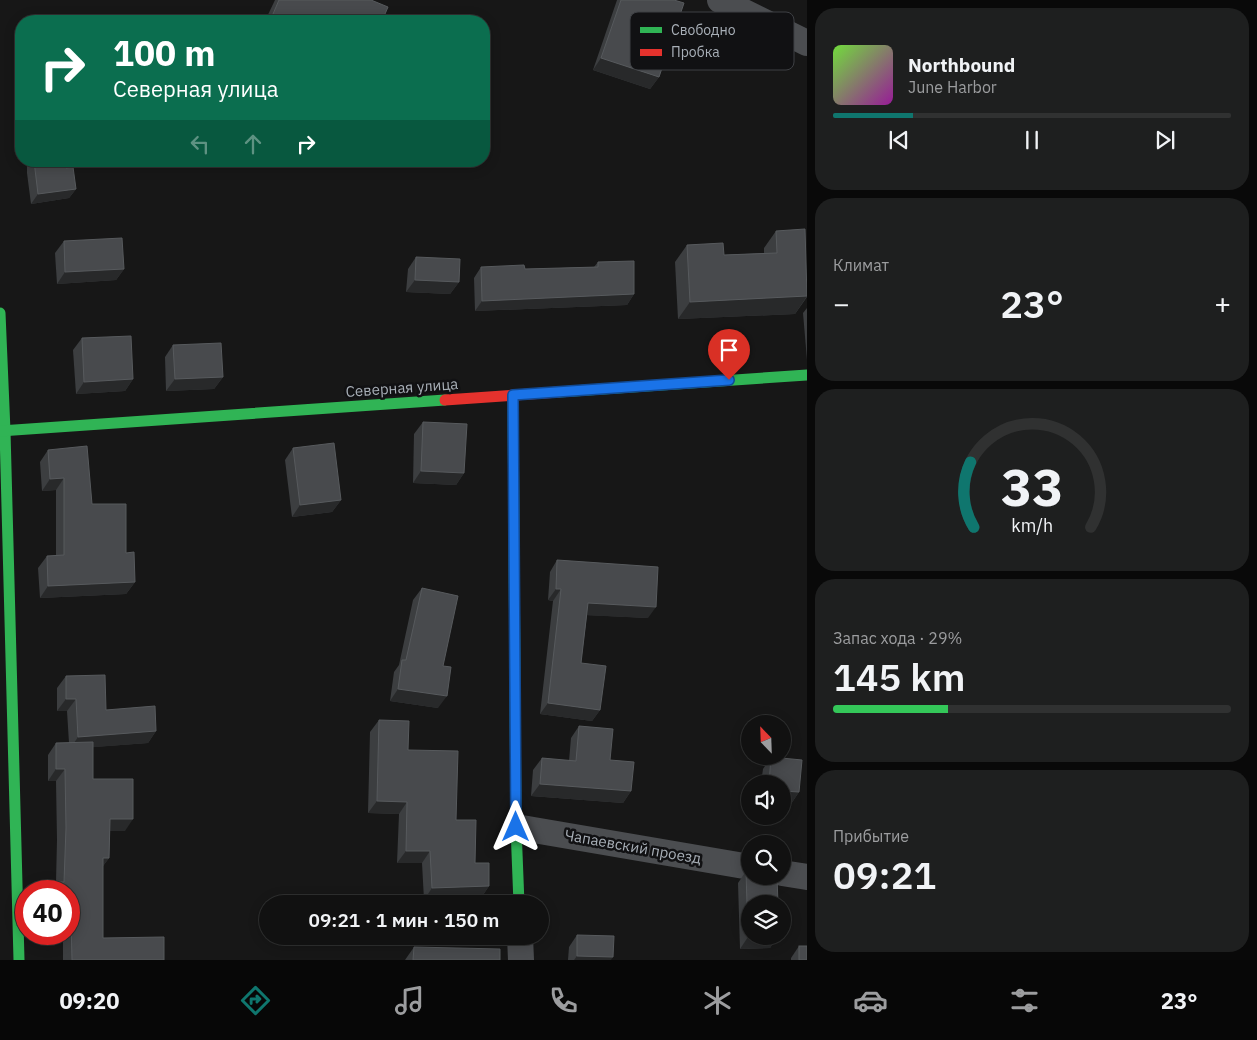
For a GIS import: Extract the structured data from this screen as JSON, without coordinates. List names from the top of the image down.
{
  "streets": {
    "street": ["Северная улица", "Чапаевский проезд"]
  },
  "legend": ["Свободно", "Пробка"],
  "north": "top left",
  "page": {
    "turn": ["100 m", "Северная улица"],
    "song": ["Northbound", "June Harbor"],
    "tile": [
      "Климат",
      ["Запас хода · 29%", "145 km"],
      ["Прибытие", "09:21"]
    ],
    "heat": ["−", "23°", "+"],
    "limit": "40",
    "trip": "09:21 · 1 мин · 150 m",
    "tabs": ["09:20", "23°"],
    "gauge": ["33", "km/h"]
  }
}
